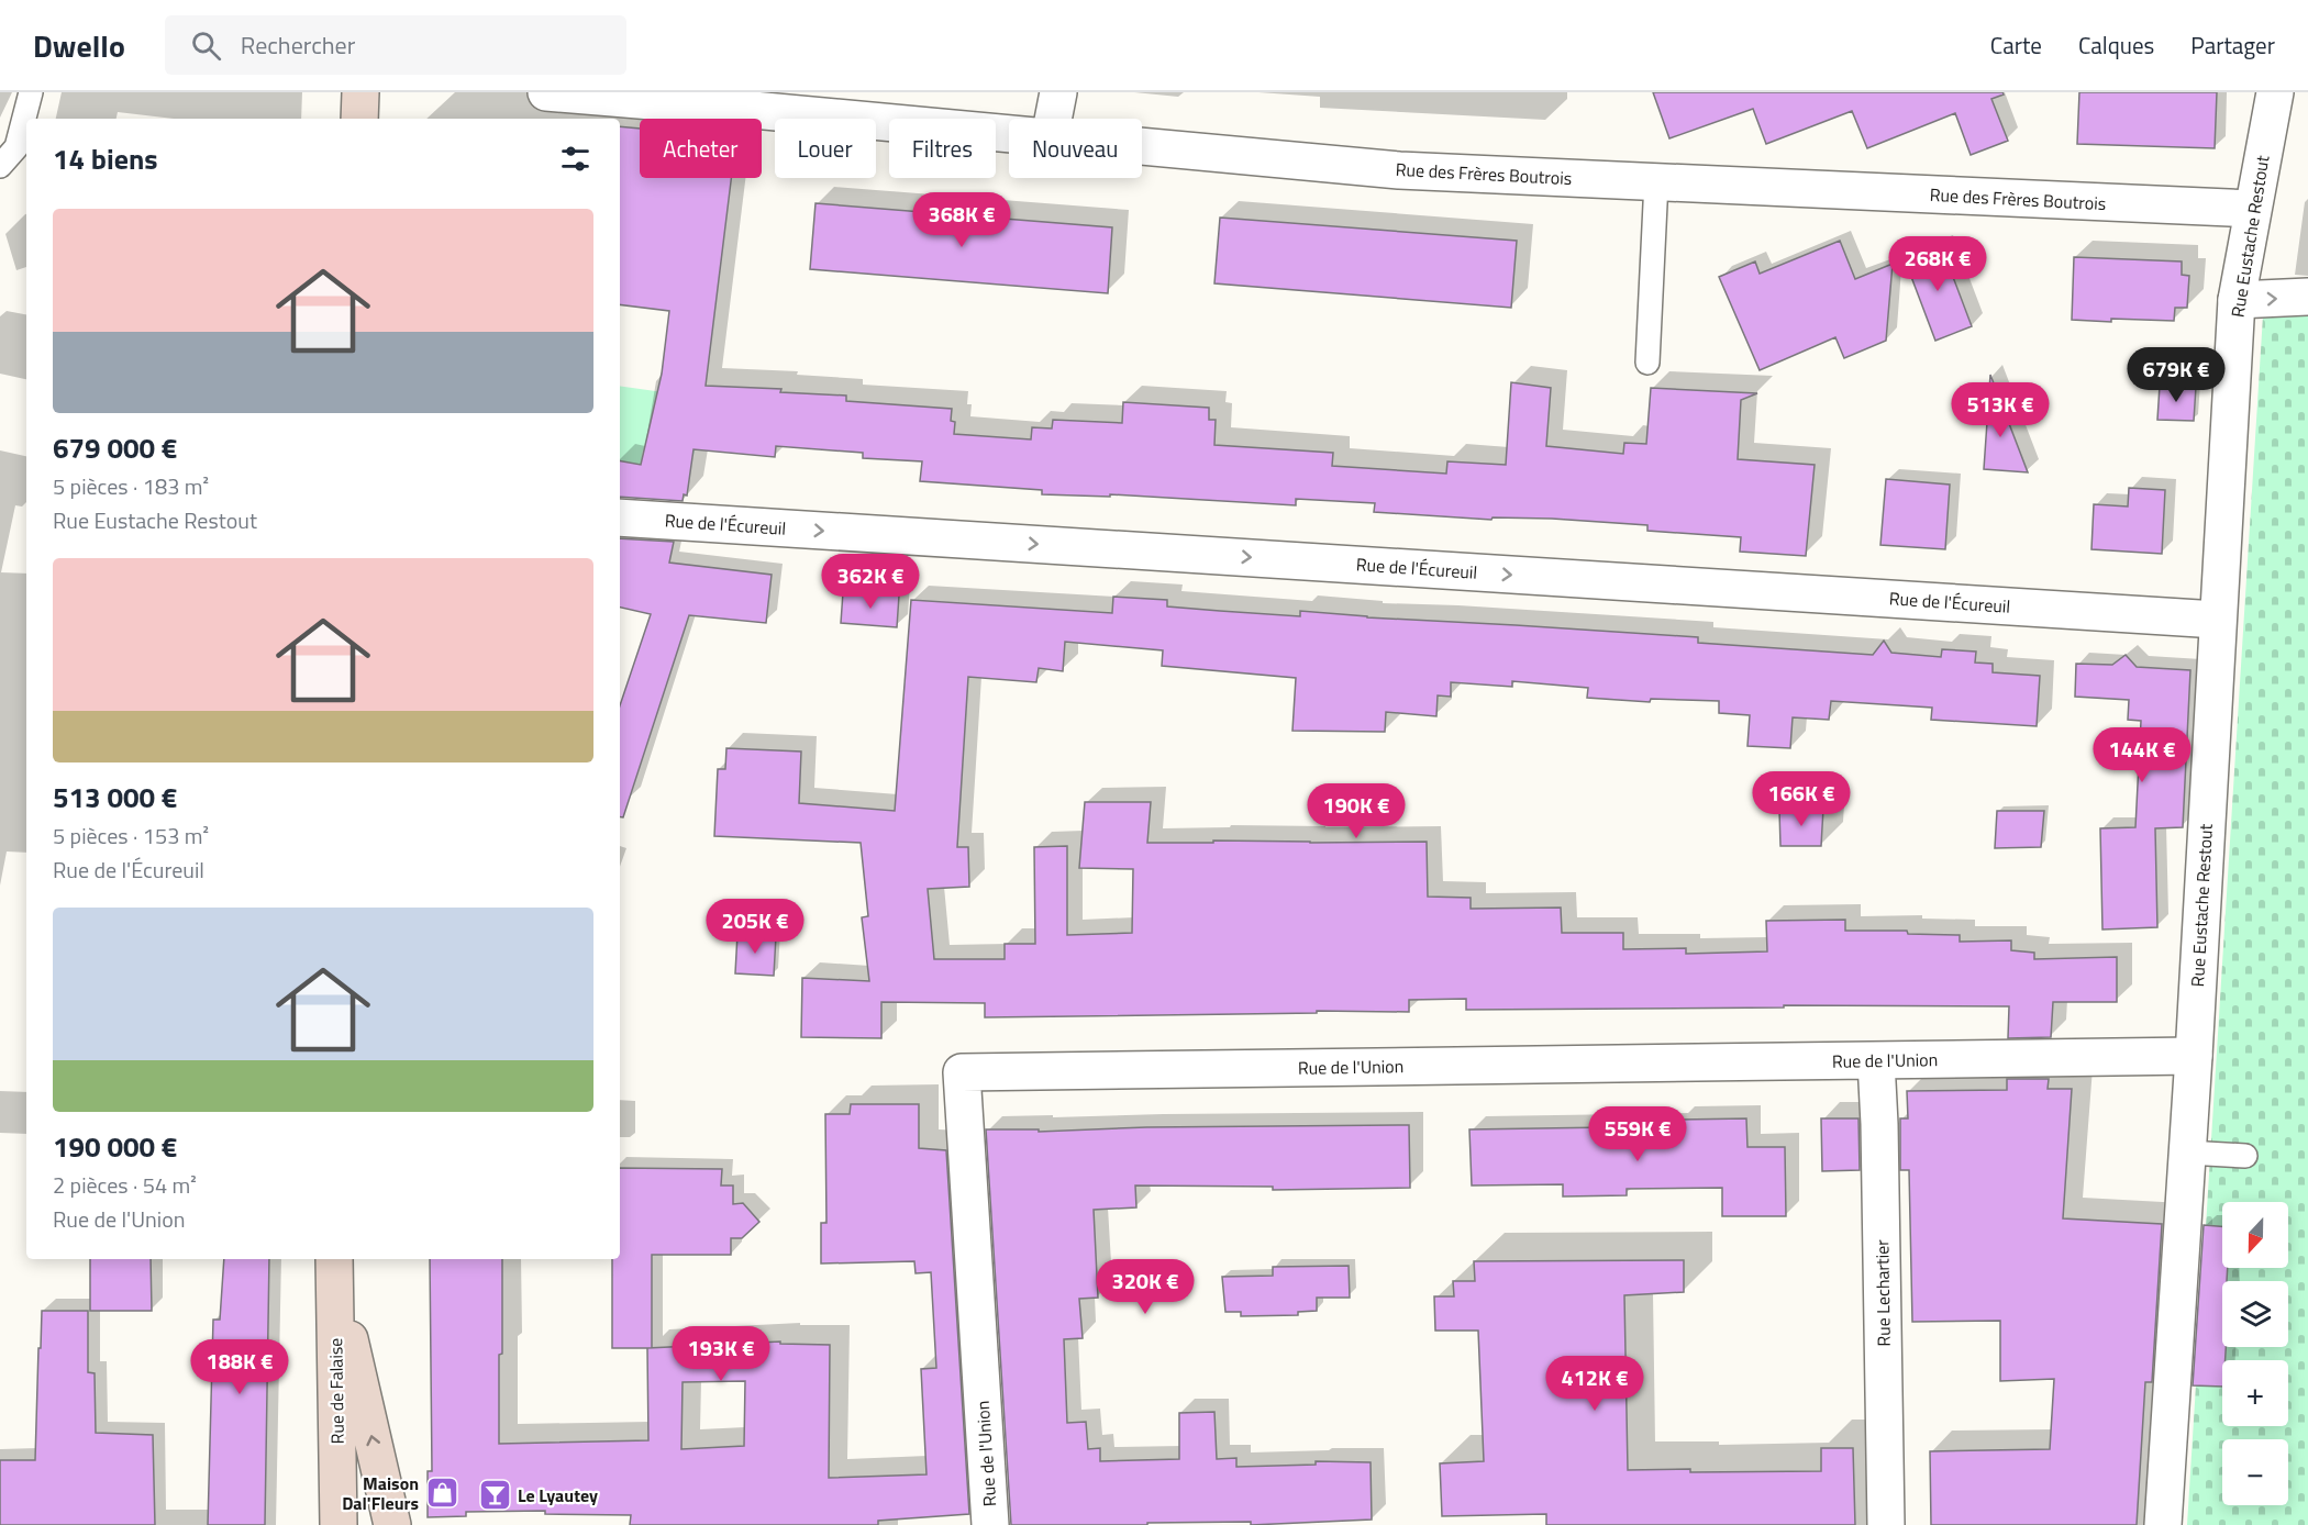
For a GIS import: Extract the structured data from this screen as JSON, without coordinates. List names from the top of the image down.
{
  "streets": {
    "main road": ["Rue de Falaise"],
    "street": [
      "Rue des Frères Boutrois",
      "Rue Eustache Restout",
      "Rue de l'Écureuil",
      "Rue de l'Union",
      "Rue Lechartier"
    ]
  },
  "crossings": [
    ["Rue des Frères Boutrois", "Rue Eustache Restout"],
    ["Rue Eustache Restout", "Rue de l'Écureuil"],
    ["Rue Eustache Restout", "Rue de l'Union"],
    ["Rue de l'Union", "Rue Lechartier"]
  ],
  "one_way": ["Rue de l'Écureuil"],
  "places": {
    "shop": ["Maison Dal'Fleurs"],
    "bar": ["Le Lyautey"]
  },
  "north": "bottom",
  "page": {
    "header": "Dwello",
    "search": "Rechercher",
    "nav": ["Carte", "Calques", "Partager"],
    "chip": [
      "Acheter",
      "Louer",
      "Filtres",
      "Nouveau"
    ],
    "heading": "14 biens",
    "price": [
      "368K €",
      "268K €",
      "679K €",
      "513K €",
      "362K €",
      "144K €",
      "166K €",
      "190K €",
      "205K €",
      "559K €",
      "320K €",
      "193K €",
      "188K €",
      "412K €"
    ],
    "list": [
      {
        "name": "679 000 €",
        "note": "5 pièces · 183 m² · Rue Eustache Restout"
      },
      {
        "name": "513 000 €",
        "note": "5 pièces · 153 m² · Rue de l'Écureuil"
      },
      {
        "name": "190 000 €",
        "note": "2 pièces · 54 m² · Rue de l'Union"
      }
    ],
    "map_buttons": ["+", "−"]
  }
}
